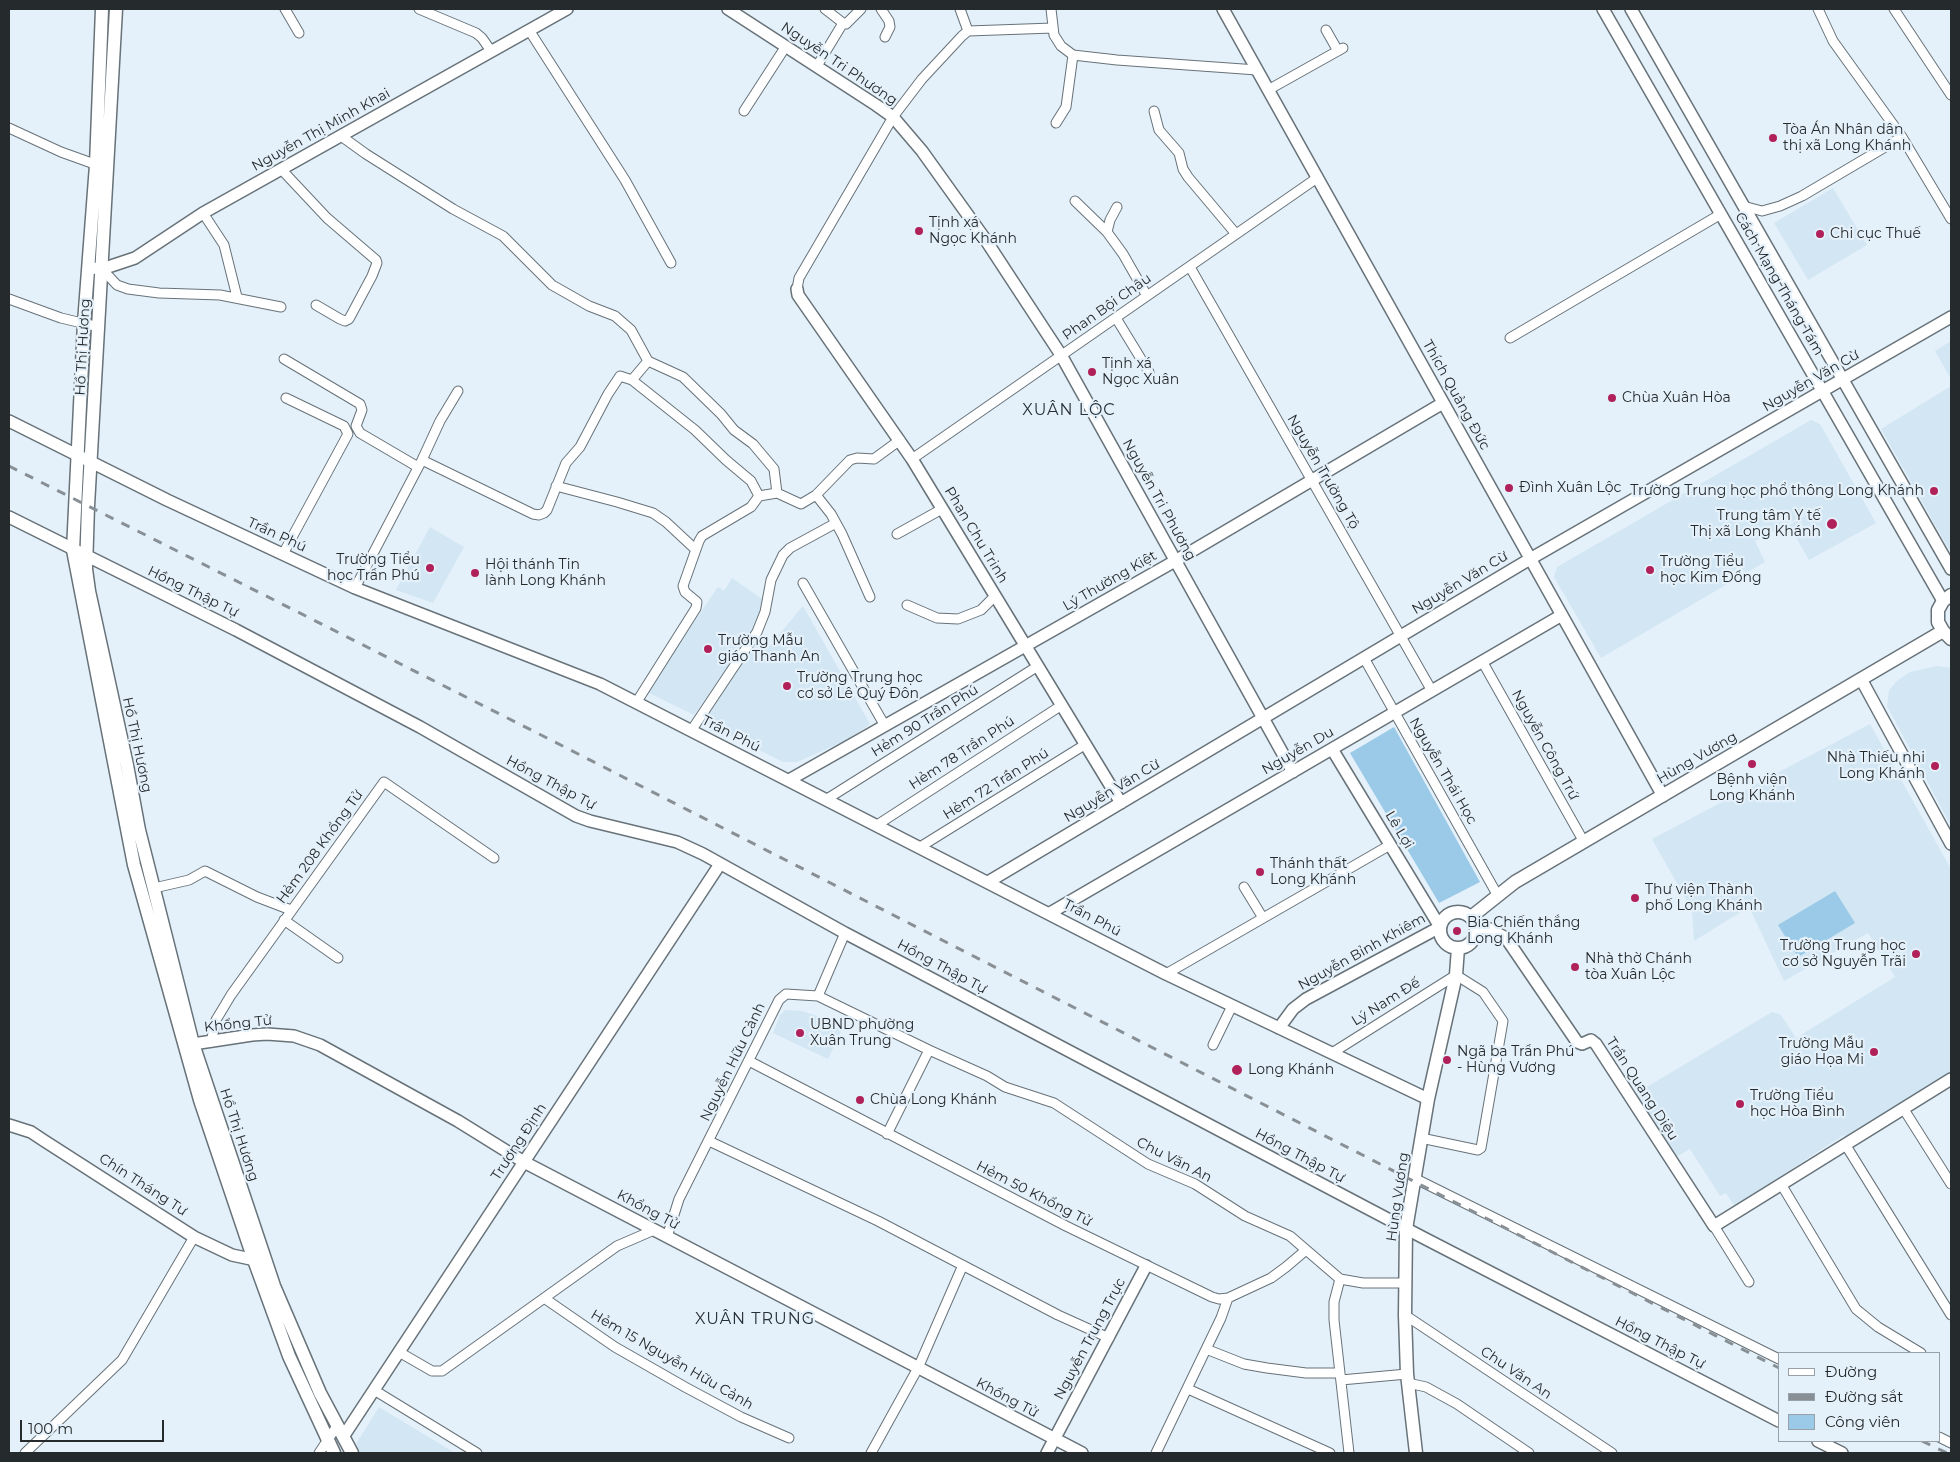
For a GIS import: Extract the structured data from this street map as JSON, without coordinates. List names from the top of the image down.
{
  "streets": {
    "main road": ["Hồ Thị Hương", "Hùng Vương"],
    "street": [
      "Nguyễn Tri Phương",
      "Nguyễn Thị Minh Khai",
      "Cách Mạng Tháng Tám",
      "Phan Bội Châu",
      "Nguyễn Văn Cừ",
      "Thích Quảng Đức",
      "Nguyễn Trường Tộ",
      "Trần Phú",
      "Phan Chu Trinh",
      "Lý Thường Kiệt",
      "Hồng Thập Tự",
      "Hẻm 90 Trần Phú",
      "Nguyễn Công Trứ",
      "Nguyễn Du",
      "Hẻm 78 Trần Phú",
      "Nguyễn Thái Học",
      "Hẻm 72 Trần Phú",
      "Lê Lợi",
      "Hẻm 208 Khổng Tử",
      "Nguyễn Bỉnh Khiêm",
      "Lý Nam Đế",
      "Khổng Tử",
      "Nguyễn Hữu Cảnh",
      "Trần Quang Diệu",
      "Trương Định",
      "Chu Văn An",
      "Chín Tháng Tư",
      "Hẻm 50 Khổng Tử",
      "Nguyễn Trung Trực",
      "Hẻm 15 Nguyễn Hữu Cảnh"
    ]
  },
  "crossings": [
    ["Nguyễn Tri Phương", "Phan Bội Châu"],
    ["Nguyễn Tri Phương", "Nguyễn Văn Cừ"],
    ["Nguyễn Tri Phương", "Lý Thường Kiệt"],
    ["Nguyễn Tri Phương", "Nguyễn Du"],
    ["Nguyễn Thị Minh Khai", "Hồ Thị Hương"],
    ["Cách Mạng Tháng Tám", "Nguyễn Văn Cừ"],
    ["Phan Bội Châu", "Thích Quảng Đức"],
    ["Phan Bội Châu", "Nguyễn Trường Tộ"],
    ["Phan Bội Châu", "Phan Chu Trinh"],
    ["Hồ Thị Hương", "Trần Phú"],
    ["Hồ Thị Hương", "Hồng Thập Tự"],
    ["Hồ Thị Hương", "Khổng Tử"],
    ["Hồ Thị Hương", "Trương Định"],
    ["Hồ Thị Hương", "Chín Tháng Tư"],
    ["Nguyễn Văn Cừ", "Thích Quảng Đức"],
    ["Nguyễn Văn Cừ", "Nguyễn Trường Tộ"],
    ["Nguyễn Văn Cừ", "Trần Phú"],
    ["Nguyễn Văn Cừ", "Phan Chu Trinh"],
    ["Nguyễn Văn Cừ", "Nguyễn Thái Học"],
    ["Thích Quảng Đức", "Lý Thường Kiệt"],
    ["Thích Quảng Đức", "Nguyễn Du"],
    ["Thích Quảng Đức", "Hùng Vương"],
    ["Nguyễn Trường Tộ", "Lý Thường Kiệt"],
    ["Nguyễn Trường Tộ", "Nguyễn Du"],
    ["Trần Phú", "Lý Thường Kiệt"],
    ["Trần Phú", "Hẻm 90 Trần Phú"],
    ["Trần Phú", "Nguyễn Du"],
    ["Trần Phú", "Hẻm 78 Trần Phú"],
    ["Trần Phú", "Hùng Vương"],
    ["Trần Phú", "Hẻm 72 Trần Phú"],
    ["Trần Phú", "Nguyễn Bỉnh Khiêm"],
    ["Trần Phú", "Lý Nam Đế"],
    ["Phan Chu Trinh", "Lý Thường Kiệt"],
    ["Phan Chu Trinh", "Hẻm 90 Trần Phú"],
    ["Phan Chu Trinh", "Hẻm 78 Trần Phú"],
    ["Phan Chu Trinh", "Hẻm 72 Trần Phú"],
    ["Hồng Thập Tự", "Hùng Vương"],
    ["Hồng Thập Tự", "Trương Định"],
    ["Nguyễn Công Trứ", "Nguyễn Du"],
    ["Nguyễn Công Trứ", "Hùng Vương"],
    ["Nguyễn Du", "Nguyễn Thái Học"],
    ["Nguyễn Du", "Lê Lợi"],
    ["Hùng Vương", "Nguyễn Thái Học"],
    ["Hùng Vương", "Lê Lợi"],
    ["Hùng Vương", "Nguyễn Bỉnh Khiêm"],
    ["Hùng Vương", "Lý Nam Đế"],
    ["Hùng Vương", "Trần Quang Diệu"],
    ["Hùng Vương", "Chu Văn An"],
    ["Lê Lợi", "Nguyễn Bỉnh Khiêm"],
    ["Lê Lợi", "Trần Quang Diệu"],
    ["Hẻm 208 Khổng Tử", "Khổng Tử"],
    ["Nguyễn Bỉnh Khiêm", "Trần Quang Diệu"],
    ["Khổng Tử", "Nguyễn Hữu Cảnh"],
    ["Khổng Tử", "Trương Định"],
    ["Khổng Tử", "Nguyễn Trung Trực"],
    ["Nguyễn Hữu Cảnh", "Chu Văn An"],
    ["Nguyễn Hữu Cảnh", "Hẻm 50 Khổng Tử"],
    ["Hẻm 50 Khổng Tử", "Nguyễn Trung Trực"]
  ],
  "districts": ["XUÂN LỘC", "XUÂN TRUNG"],
  "places": [
    "Tòa Án Nhân dân thị xã Long Khánh",
    "Tịnh xá Ngọc Khánh",
    "Chi cục Thuế",
    "Tịnh xá Ngọc Xuân",
    "Chùa Xuân Hòa",
    "Đình Xuân Lộc",
    "Trường Trung học phổ thông Long Khánh",
    "Trung tâm Y tế Thị xã Long Khánh",
    "Trường Tiểu học Trần Phú",
    "Trường Tiểu học Kim Đồng",
    "Hội thánh Tin lành Long Khánh",
    "Trường Mẫu giáo Thanh An",
    "Trường Trung học cơ sở Lê Quý Đôn",
    "Bệnh viện Long Khánh",
    "Nhà Thiếu nhi Long Khánh",
    "Thánh thất Long Khánh",
    "Thư viện Thành phố Long Khánh",
    "Bia Chiến thắng Long Khánh",
    "Trường Trung học cơ sở Nguyễn Trãi",
    "Nhà thờ Chánh tòa Xuân Lộc",
    "UBND phường Xuân Trung",
    "Trường Mẫu giáo Họa Mi",
    "Ngã ba Trần Phú - Hùng Vương",
    "Long Khánh",
    "Chùa Long Khánh",
    "Trường Tiểu học Hòa Bình"
  ],
  "legend": ["Đường", "Đường sắt", "Công viên"],
  "scale_bar": "100 m"
}
